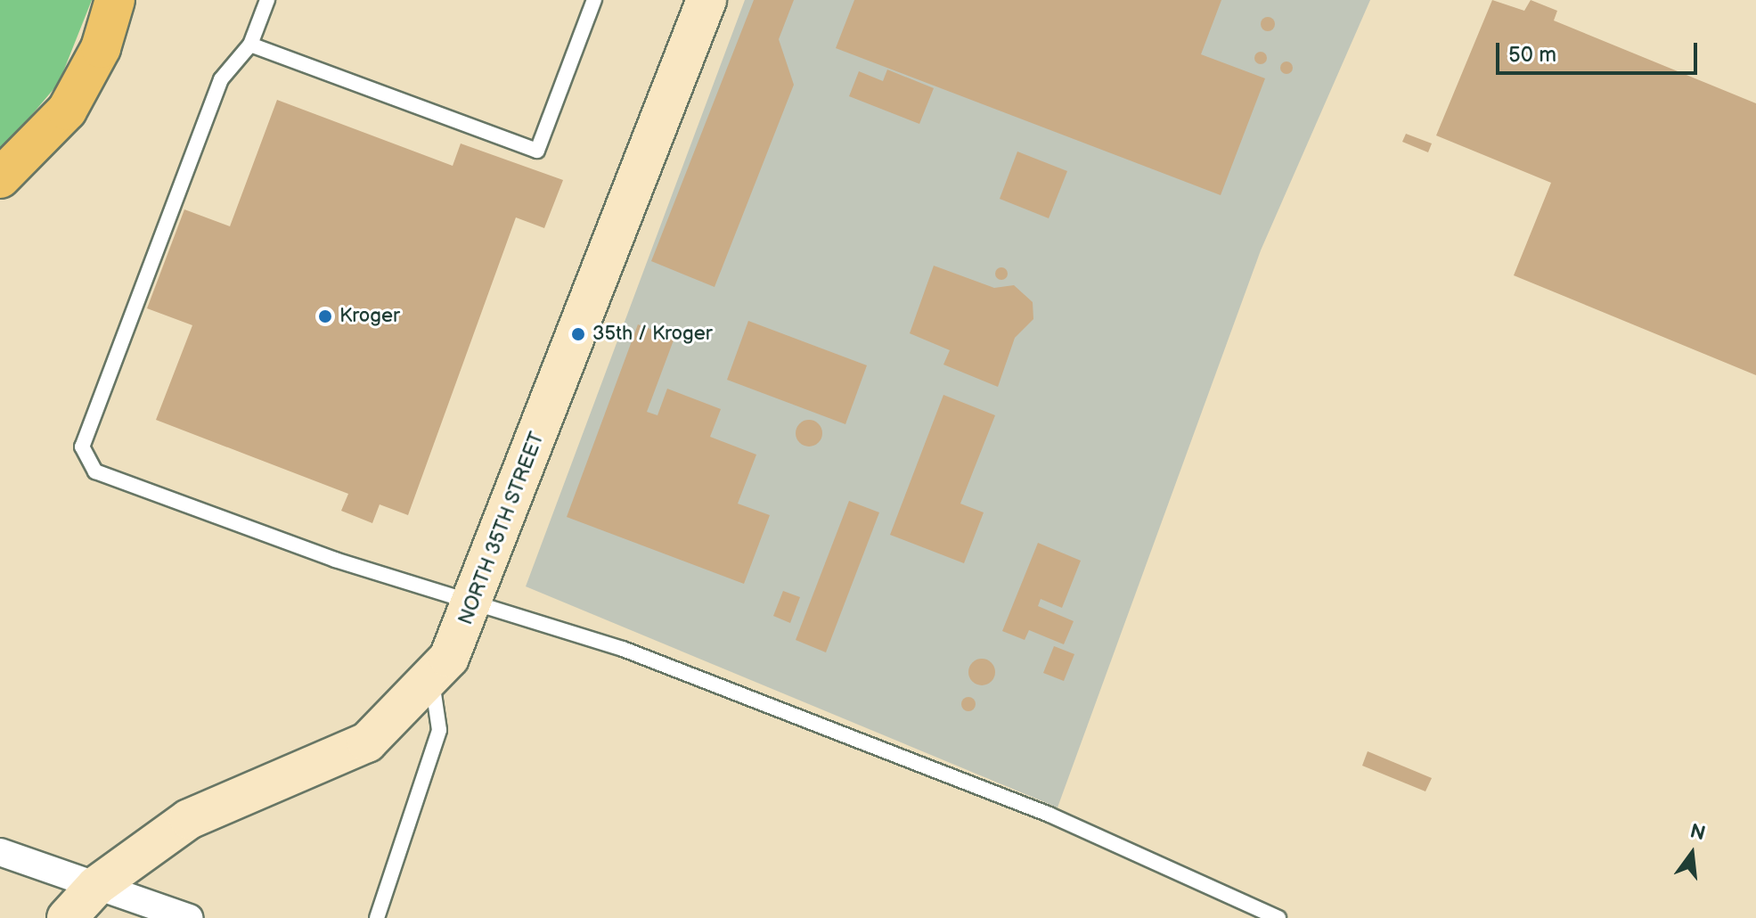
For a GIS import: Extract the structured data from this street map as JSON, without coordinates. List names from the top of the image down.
{
  "streets": {
    "street": ["NORTH 35TH STREET"]
  },
  "places": ["Kroger", "35th / Kroger"],
  "scale_bar": "50 m",
  "north": "top"
}
